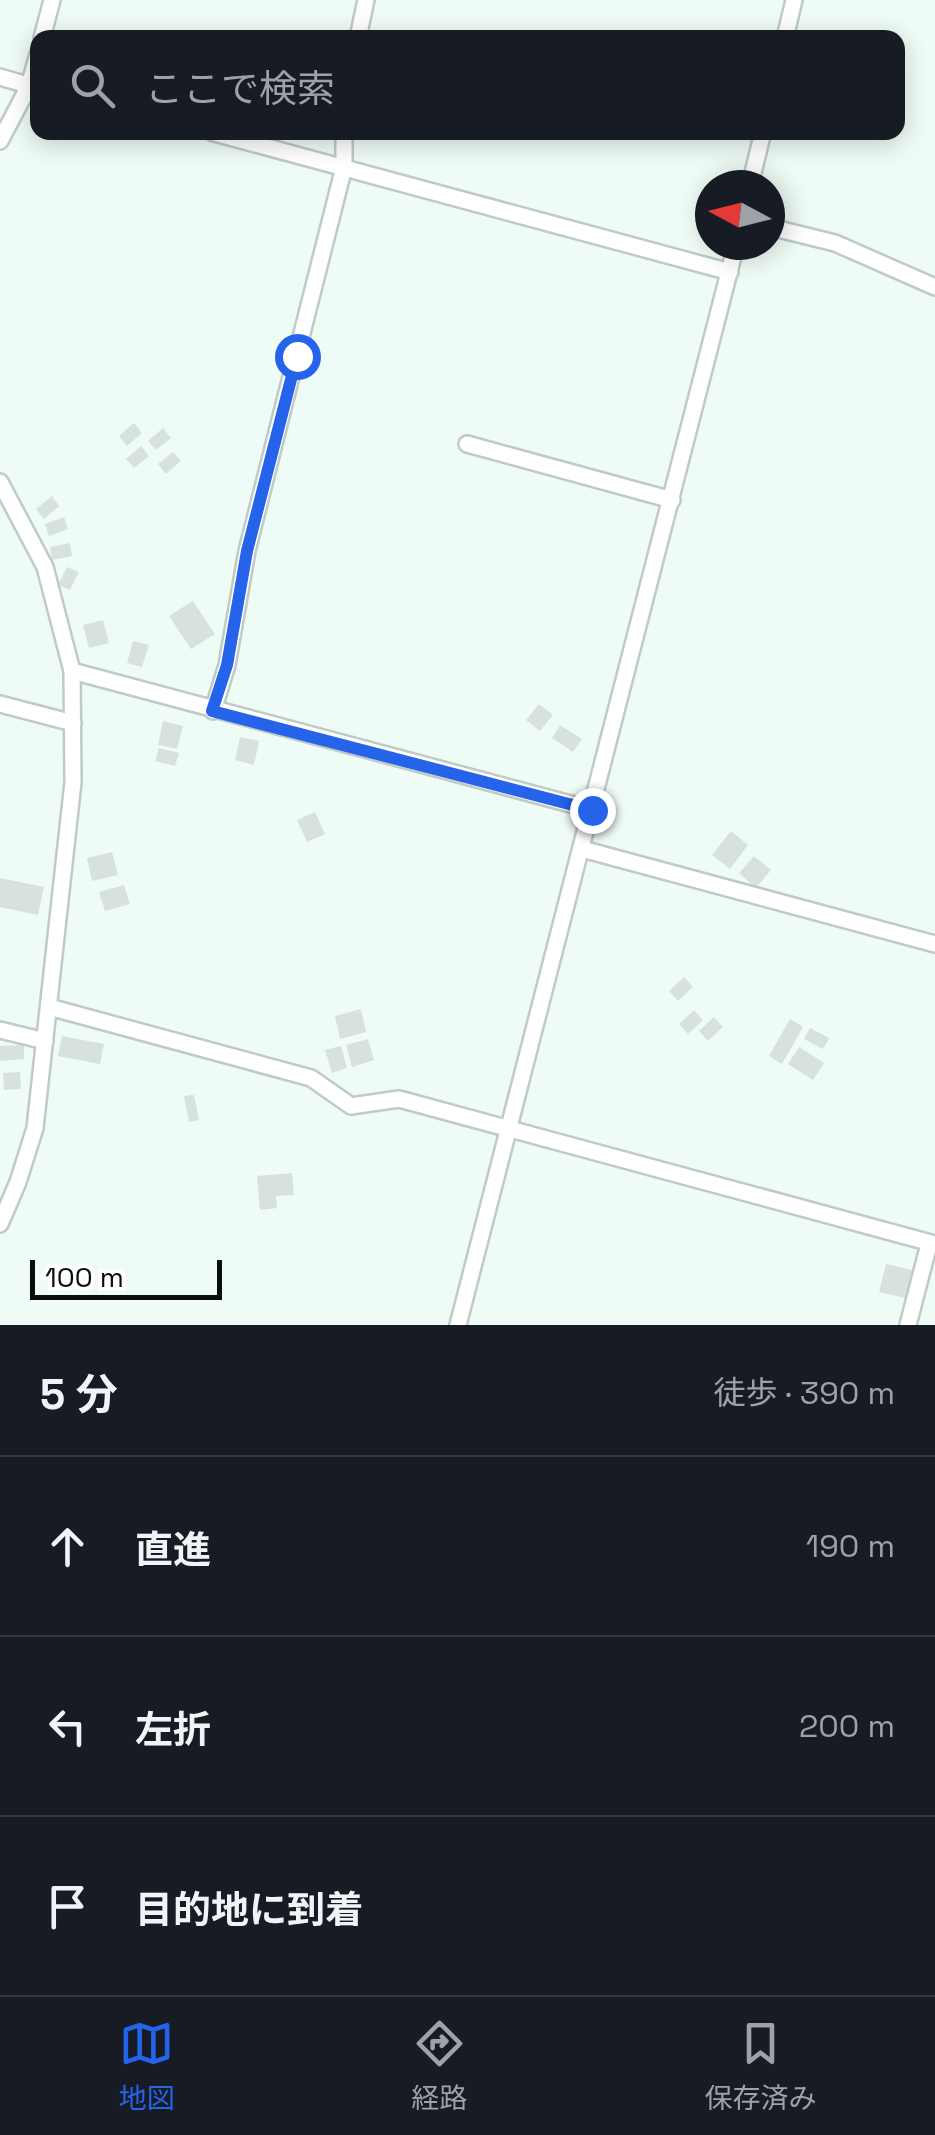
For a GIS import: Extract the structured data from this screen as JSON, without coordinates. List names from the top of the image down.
{
  "scale_bar": "100 m",
  "north": "left",
  "page": {
    "search": "ここで検索",
    "scale": "100 m",
    "heading": ["5 分", "徒歩 · 390 m"],
    "list": [
      ["直進", "190 m"],
      ["左折", "200 m"],
      "目的地に到着"
    ],
    "nav": ["地図", "経路", "保存済み"]
  }
}
